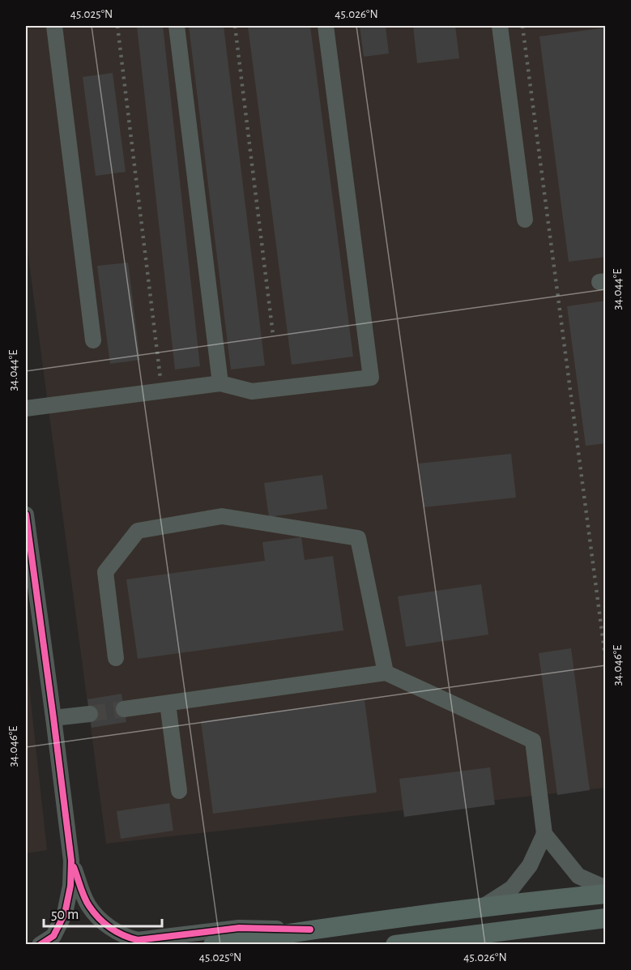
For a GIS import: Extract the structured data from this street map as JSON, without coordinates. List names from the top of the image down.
{
  "scale_bar": "50 m",
  "coordinates": [
    "45.025°N",
    "45.026°N",
    "34.044°E",
    "34.046°E"
  ]
}
